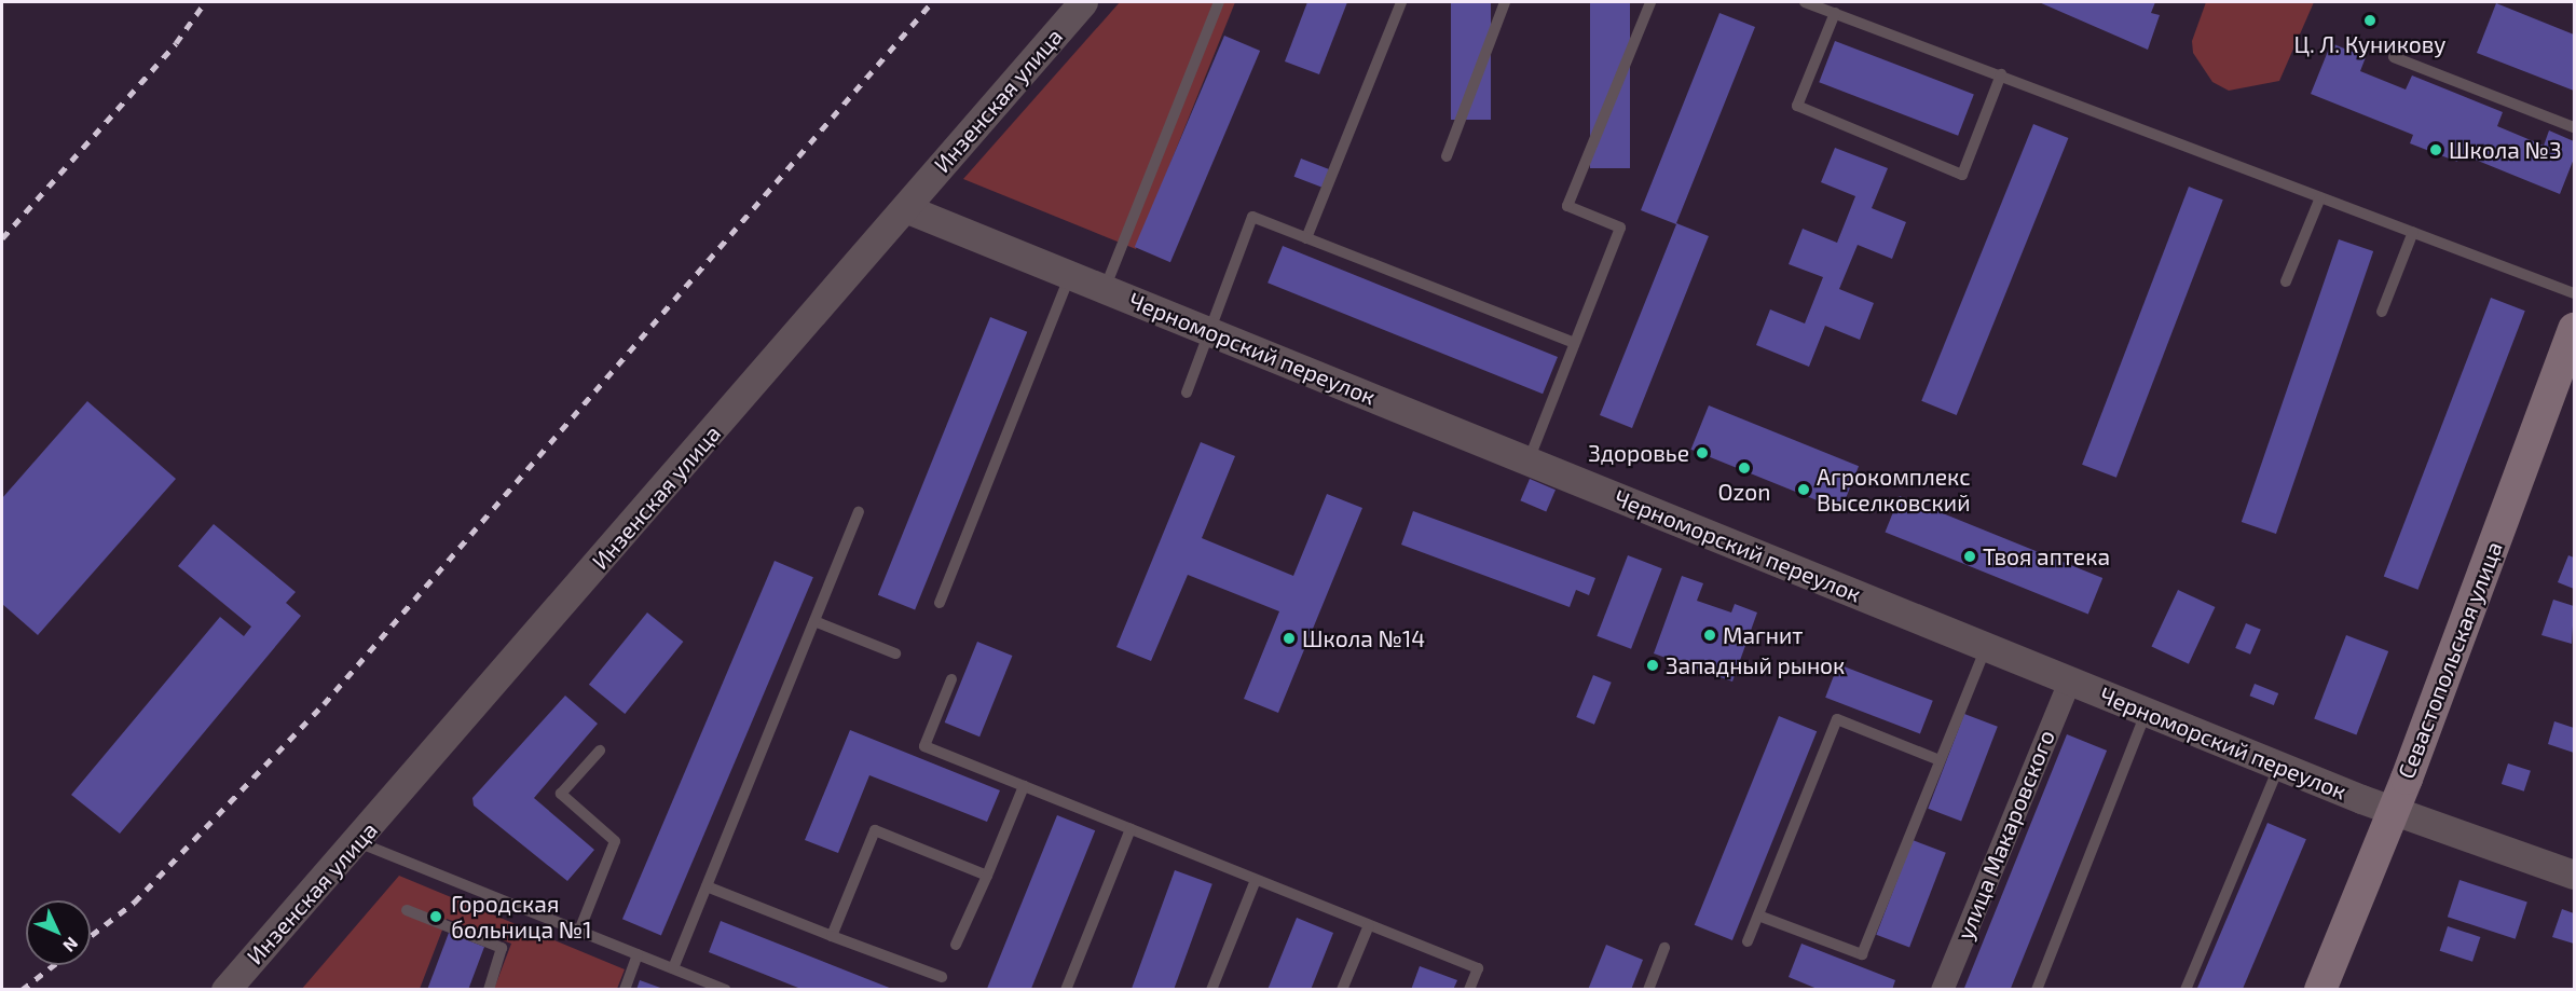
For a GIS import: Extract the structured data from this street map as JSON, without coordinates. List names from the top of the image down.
{
  "streets": {
    "main road": ["Севастопольская улица"],
    "street": ["Инзенская улица", "Черноморский переулок", "улица Макаровского"]
  },
  "crossings": [
    ["Инзенская улица", "Черноморский переулок"],
    ["Черноморский переулок", "Севастопольская улица"],
    ["Черноморский переулок", "улица Макаровского"]
  ],
  "places": [
    "Ц. Л. Куникову",
    "Школа №3",
    "Здоровье",
    "Ozon",
    "Агрокомплекс Выселковский",
    "Твоя аптека",
    "Магнит",
    "Школа №14",
    "Западный рынок",
    "Городская больница №1"
  ],
  "north": "bottom right"
}
